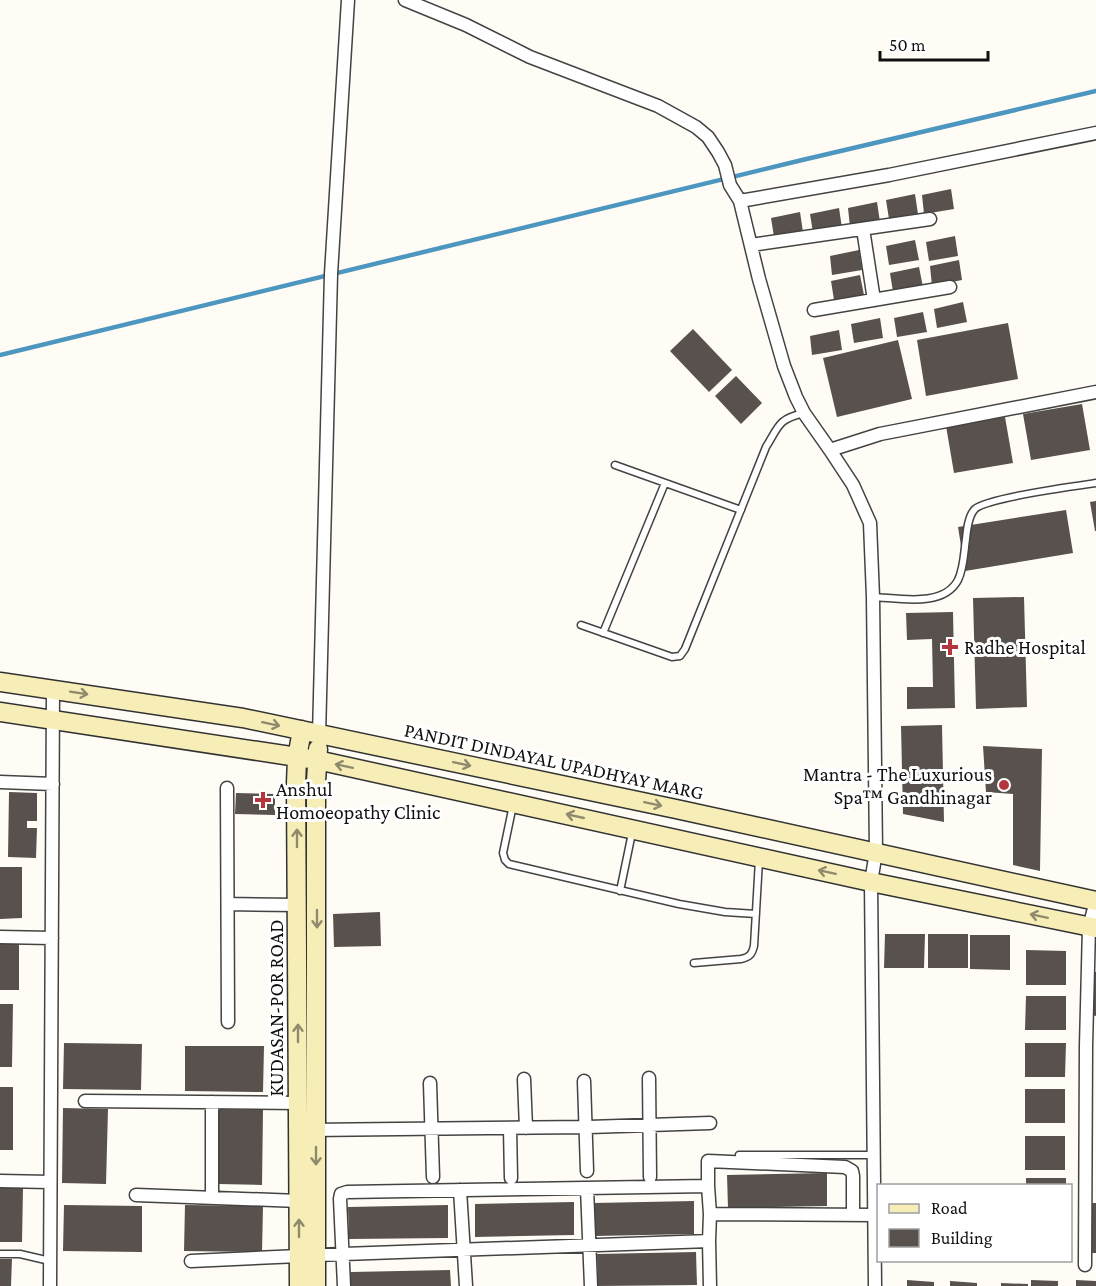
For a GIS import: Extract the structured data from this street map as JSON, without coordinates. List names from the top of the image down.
{
  "streets": {
    "street": ["PANDIT DINDAYAL UPADHYAY MARG", "KUDASAN-POR ROAD"]
  },
  "crossings": [
    ["PANDIT DINDAYAL UPADHYAY MARG", "KUDASAN-POR ROAD"]
  ],
  "places": {
    "health": ["Radhe Hospital", "Anshul Homoeopathy Clinic"],
    "other": ["Mantra - The Luxurious Spa™ Gandhinagar"]
  },
  "legend": ["Road", "Building"],
  "scale_bar": "50 m"
}
